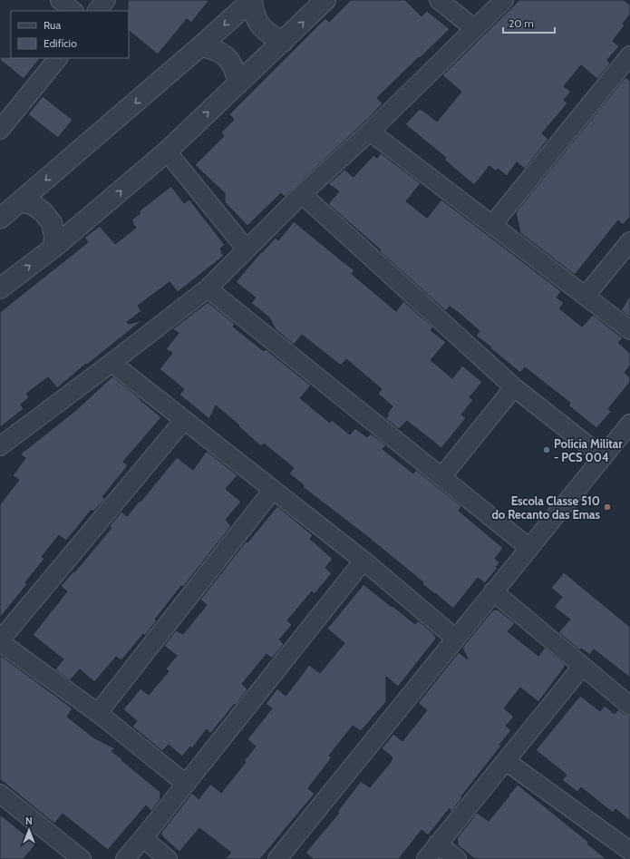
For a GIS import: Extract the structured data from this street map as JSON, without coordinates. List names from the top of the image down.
{
  "places": ["Polícia Militar - PCS 004", "Escola Classe 510 do Recanto das Emas"],
  "legend": ["Rua", "Edifício"],
  "scale_bar": "20 m",
  "north": "top"
}
